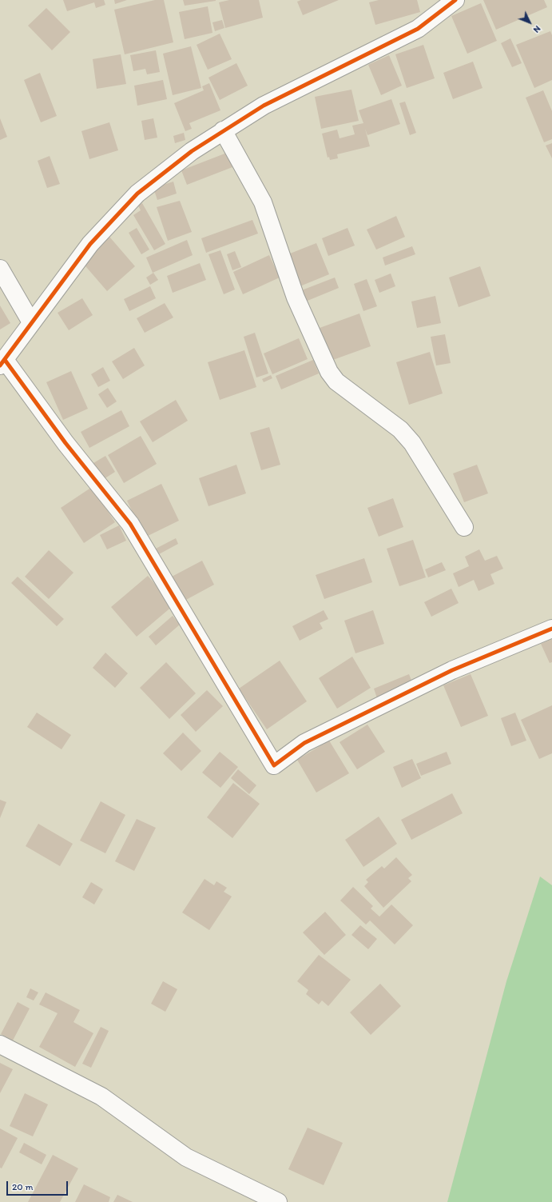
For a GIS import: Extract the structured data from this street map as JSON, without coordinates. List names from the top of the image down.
{
  "scale_bar": "20 m",
  "north": "bottom right"
}
